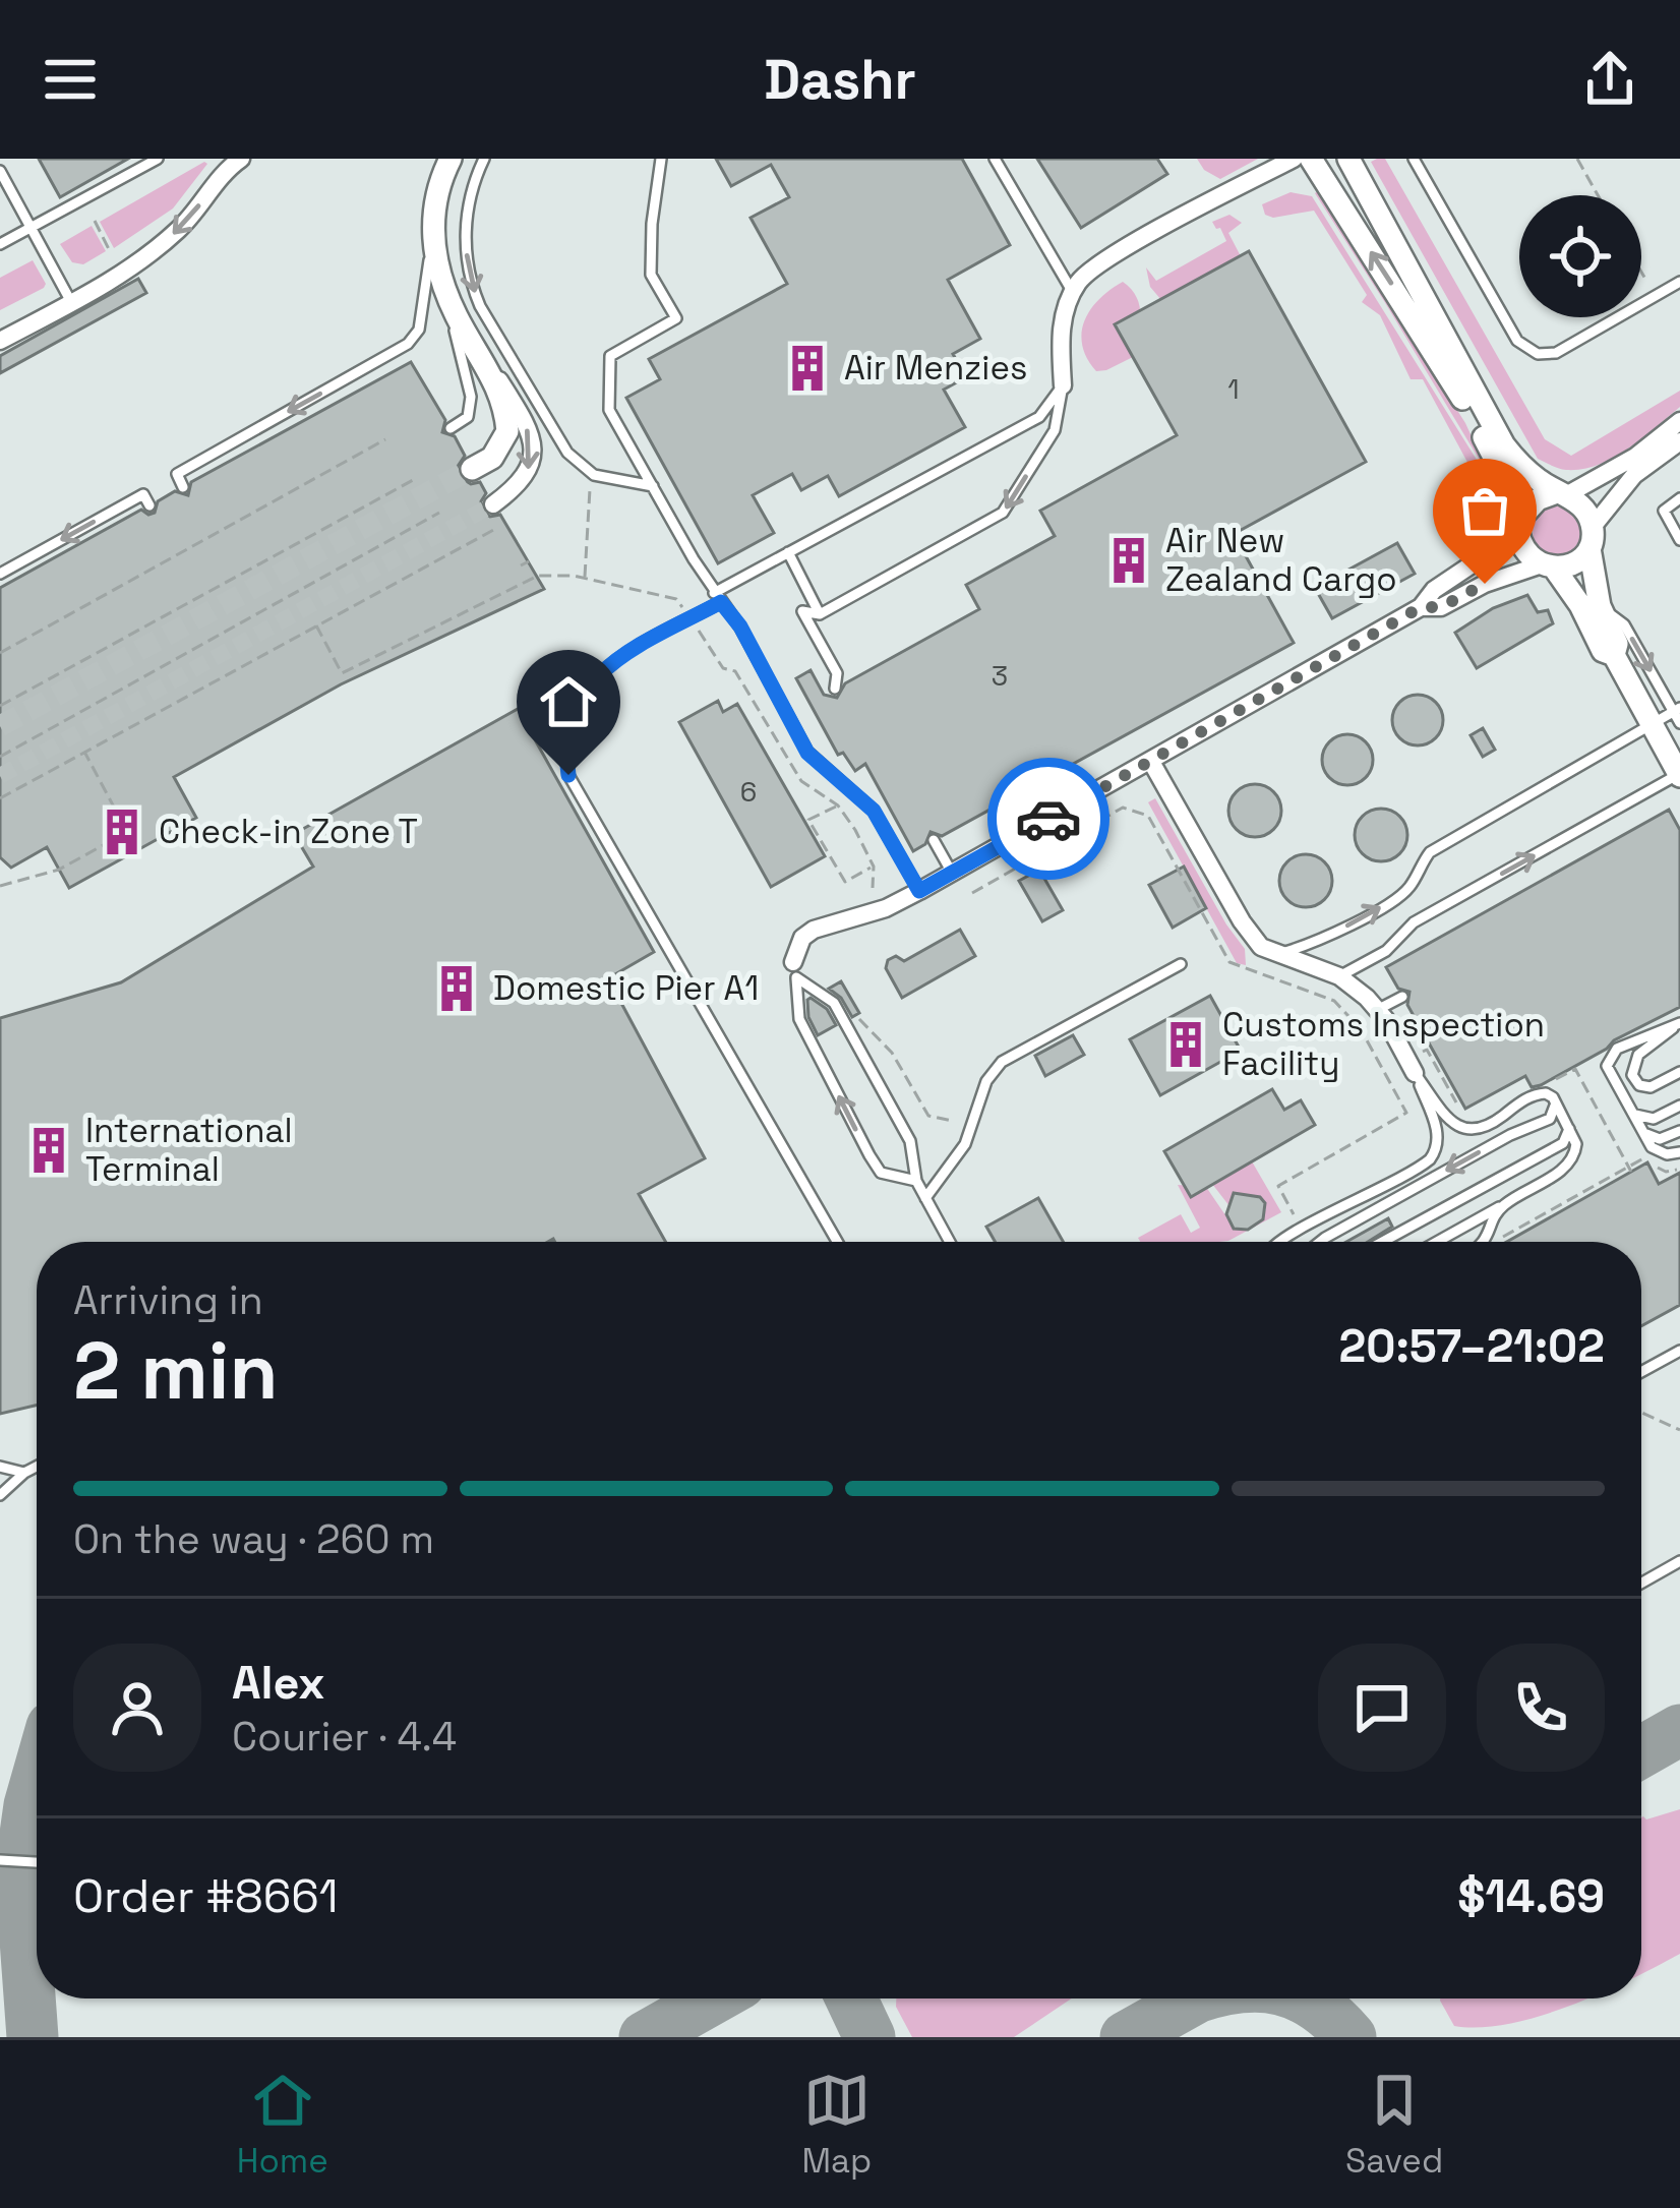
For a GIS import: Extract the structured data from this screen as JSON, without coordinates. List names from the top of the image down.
{
  "places": {
    "building": [
      "Air Menzies",
      "Air New Zealand Cargo",
      "Check-in Zone T",
      "Domestic Pier A1",
      "Customs Inspection Facility",
      "International Terminal"
    ]
  },
  "house_numbers": ["1", "3", "6"],
  "page": {
    "header": "Dashr",
    "heading": ["2 min", "Arriving in", "20:57–21:02"],
    "panel": [
      "Alex",
      "Courier · 4.4",
      "Order #8661",
      "$14.69"
    ],
    "bar": "On the way · 260 m",
    "tabs": ["Home", "Map", "Saved"]
  }
}
